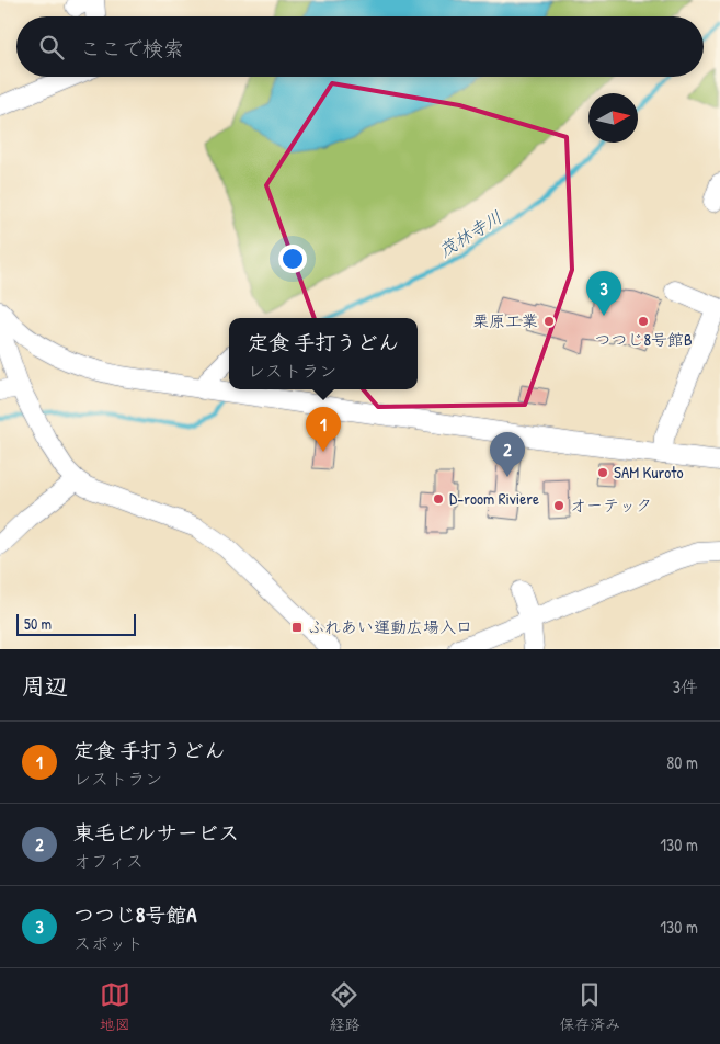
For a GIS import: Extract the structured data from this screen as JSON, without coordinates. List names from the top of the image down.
{
  "water": ["茂林寺川"],
  "places": {
    "other": [
      "栗原工業",
      "つつじ8号館B",
      "SAM Kuroto",
      "D-room Riviere",
      "オーテック"
    ],
    "transit": ["ふれあい運動広場入口"]
  },
  "scale_bar": "50 m",
  "north": "right",
  "page": {
    "search": "ここで検索",
    "pins": ["3", "1", "2"],
    "popup": ["定食 手打うどん", "レストラン"],
    "scale": "50 m",
    "heading": ["周辺", "3件"],
    "list": [
      {
        "mark": "1",
        "name": "定食 手打うどん",
        "note": "レストラン",
        "value": "80 m"
      },
      {
        "mark": "2",
        "name": "東毛ビルサービス",
        "note": "オフィス",
        "value": "130 m"
      },
      {
        "mark": "3",
        "name": "つつじ8号館A",
        "note": "スポット",
        "value": "130 m"
      }
    ],
    "nav": ["地図", "経路", "保存済み"]
  }
}
